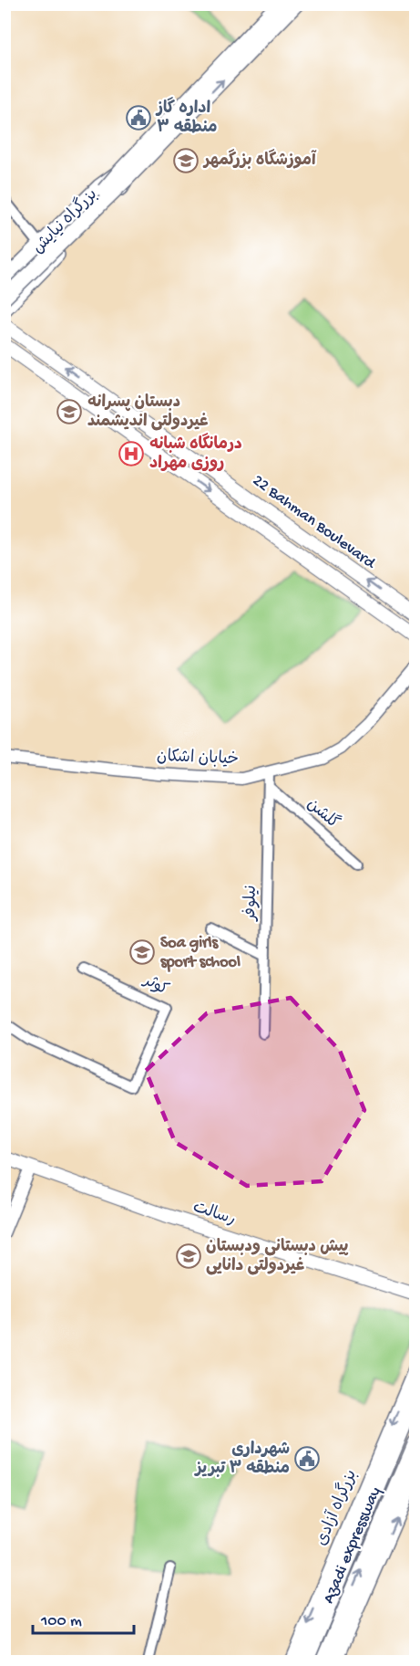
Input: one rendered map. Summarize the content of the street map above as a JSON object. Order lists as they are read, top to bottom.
{
  "streets": {
    "highway": ["بزرگراه نیایش", "بزرگراه آزادی", "Azadi expressway"],
    "main road": ["22 Bahman Boulevard", "خیابان اشکان", "رسالت"],
    "street": ["گلشن", "نیلوفر", "کوثر"]
  },
  "crossings": [
    ["خیابان اشکان", "نیلوفر"],
    ["گلشن", "نیلوفر"]
  ],
  "places": {
    "public building": ["اداره گاز منطقه ۳", "شهرداری منطقه ۳ تبریز"],
    "school or university": [
      "آموزشگاه بزرگمهر",
      "دبستان پسرانه غیردولتی اندیشمند",
      "Soa girls sport school",
      "پیش دبستانی ودبستان غیردولتی دانایی"
    ],
    "hospital": ["درمانگاه شبانه روزی مهراد"]
  },
  "scale_bar": "100 m"
}
